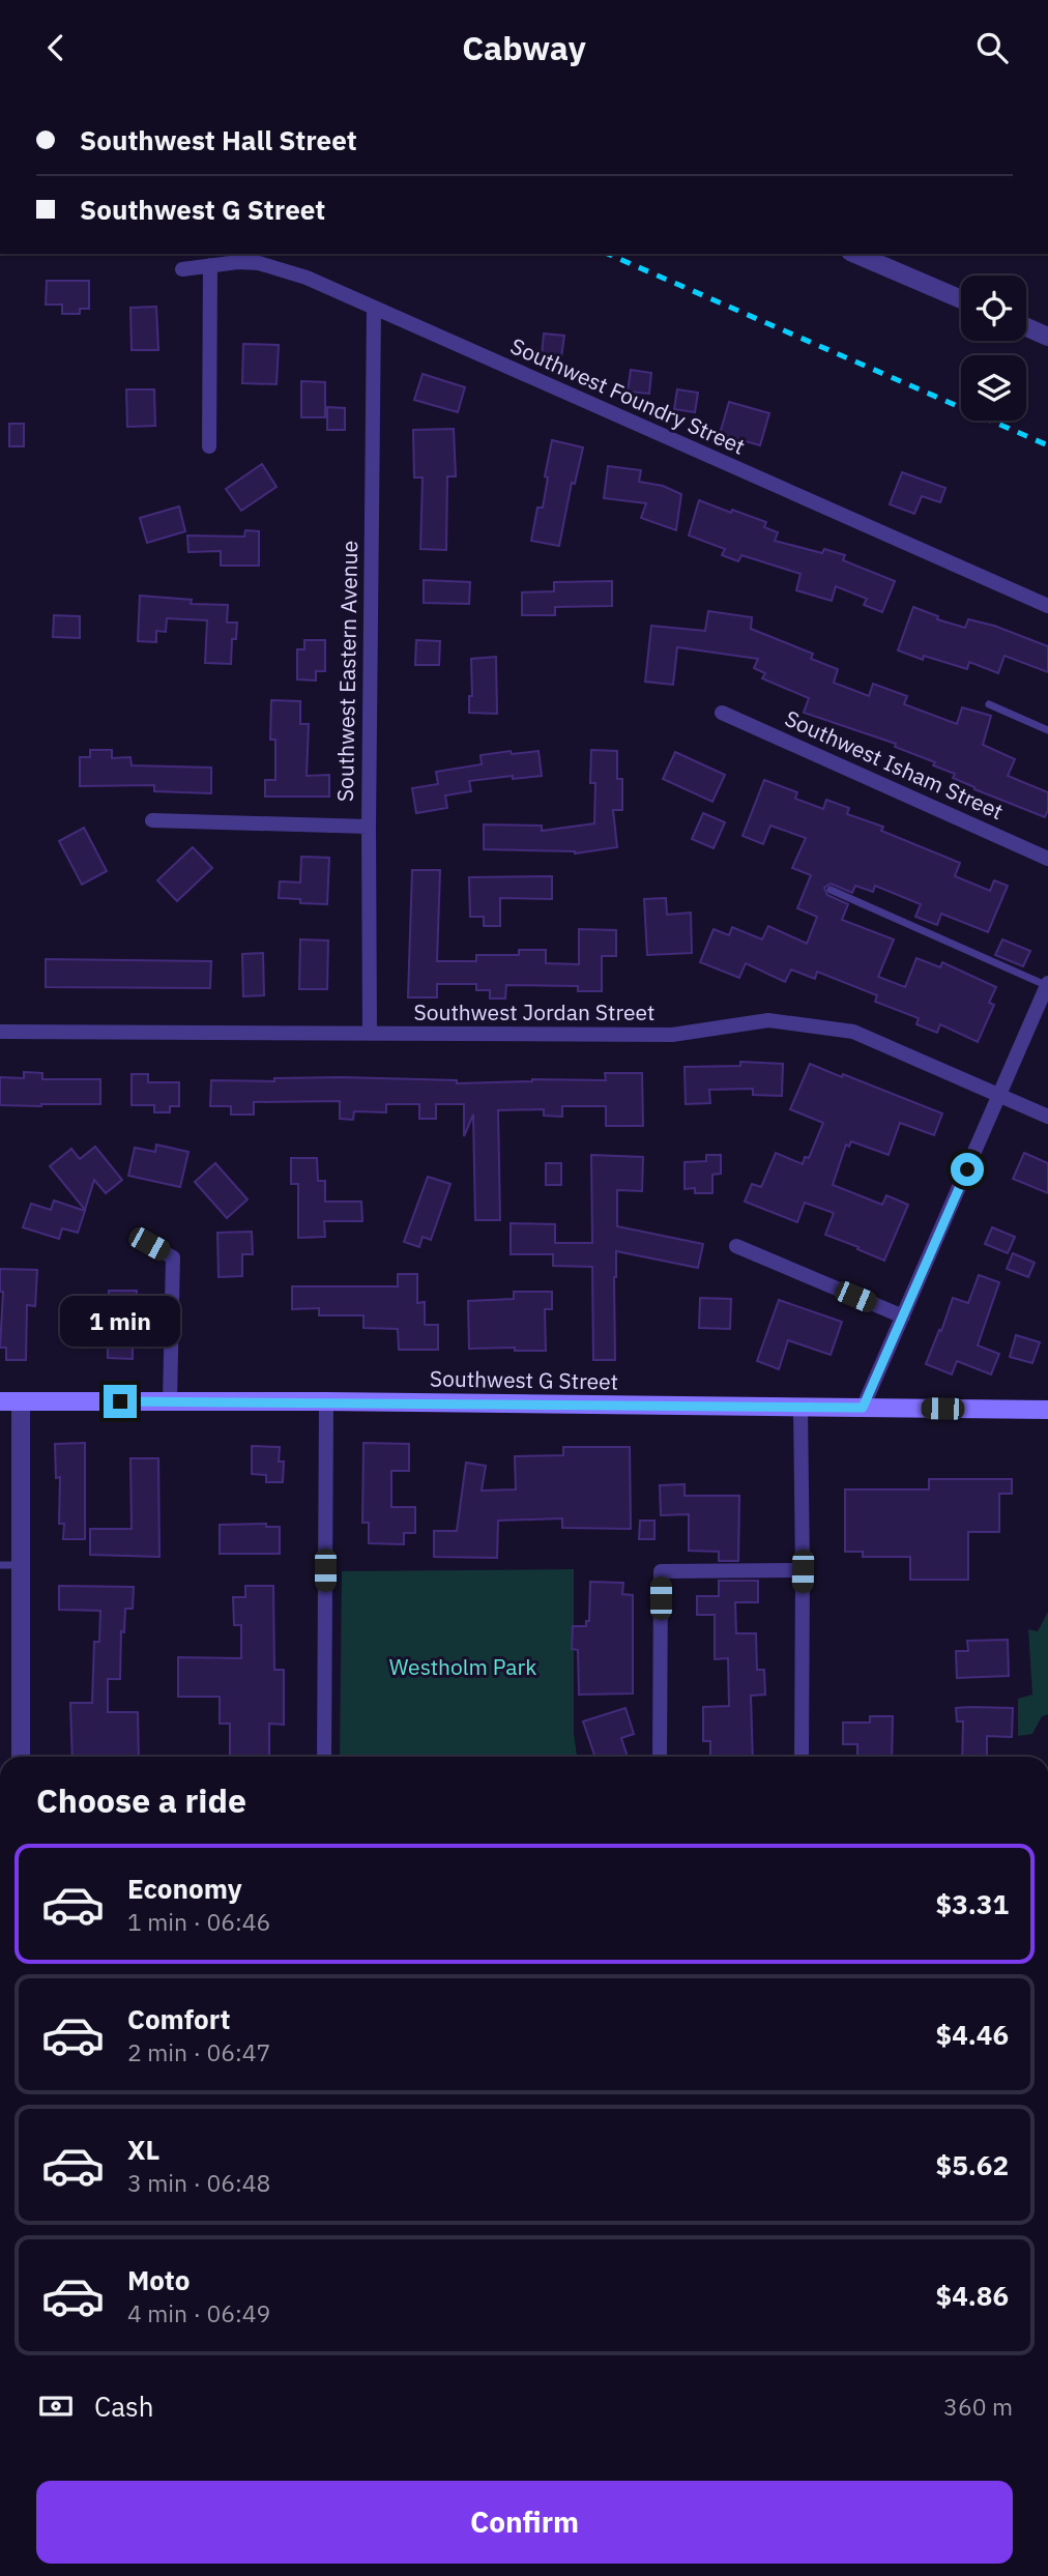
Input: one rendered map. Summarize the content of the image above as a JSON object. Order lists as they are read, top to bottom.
{
  "streets": {
    "main road": ["Southwest G Street"],
    "street": [
      "Southwest Foundry Street",
      "Southwest Eastern Avenue",
      "Southwest Isham Street",
      "Southwest Jordan Street"
    ]
  },
  "crossings": [
    ["Southwest Foundry Street", "Southwest Eastern Avenue"],
    ["Southwest Eastern Avenue", "Southwest Jordan Street"]
  ],
  "parks": ["Westholm Park"],
  "page": {
    "header": "Cabway",
    "banner": ["Southwest Hall Street", "Southwest G Street"],
    "bubble": "1 min",
    "heading": "Choose a ride",
    "list": [
      {
        "name": "Economy",
        "note": "1 min · 06:46",
        "value": "$3.31"
      },
      {
        "name": "Comfort",
        "note": "2 min · 06:47",
        "value": "$4.46"
      },
      {
        "name": "XL",
        "note": "3 min · 06:48",
        "value": "$5.62"
      },
      {
        "name": "Moto",
        "note": "4 min · 06:49",
        "value": "$4.86"
      }
    ],
    "pay": ["Cash", "360 m"],
    "buttons": "Confirm"
  }
}
